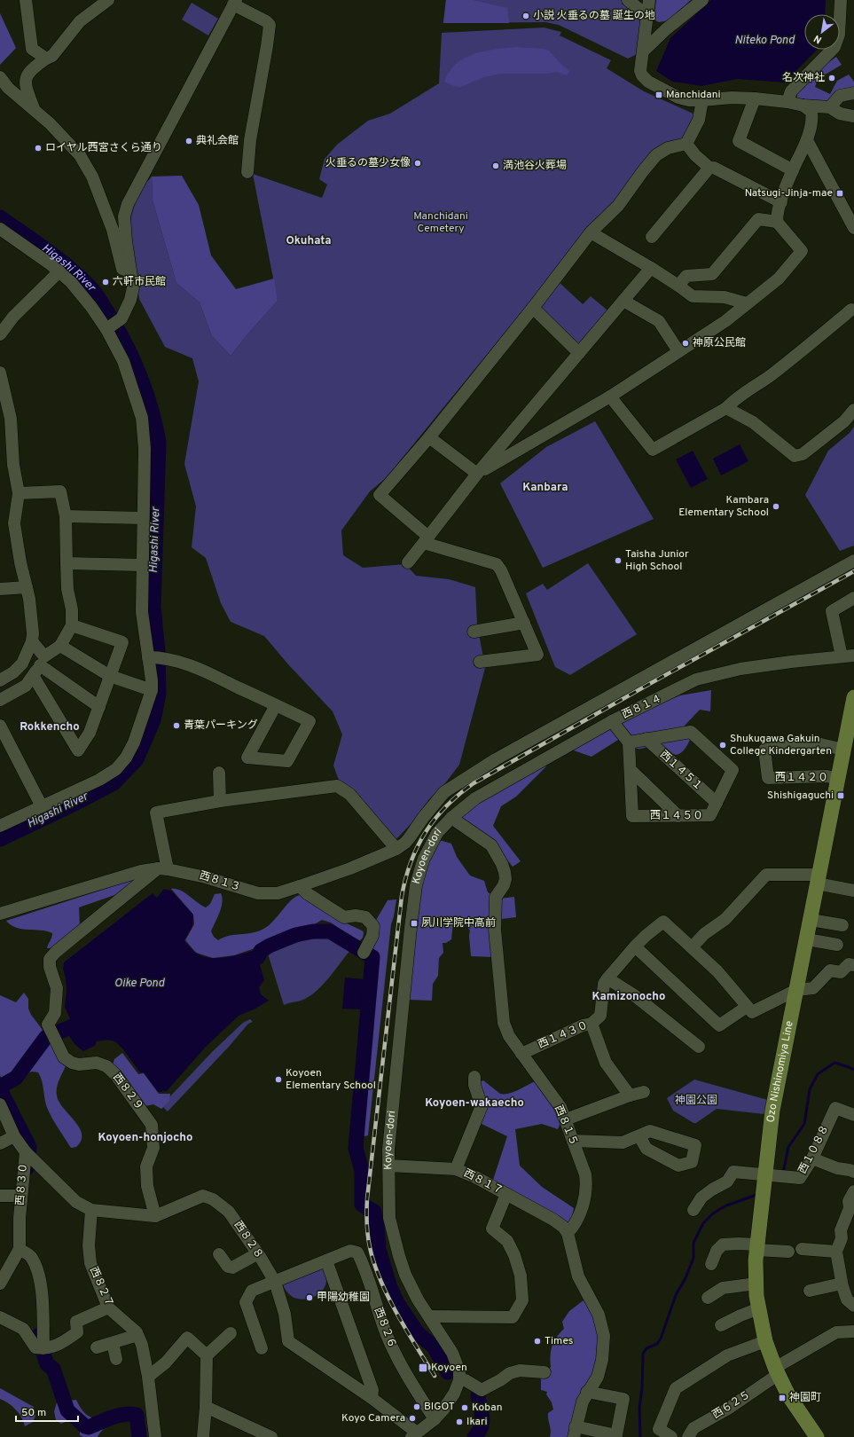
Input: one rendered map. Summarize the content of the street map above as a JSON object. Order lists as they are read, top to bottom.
{
  "streets": {
    "main road": ["Ozo Nishinomiya Line"],
    "street": [
      "西８１４",
      "西１４５１",
      "西１４２０",
      "西１４５０",
      "Koyoen-dori",
      "西８１３",
      "西１４３０",
      "西８２９",
      "西８１５",
      "西１０８８",
      "西８１７",
      "西８３０",
      "西８２８",
      "西８２７",
      "西８２６",
      "西６２５"
    ]
  },
  "crossings": [
    ["西８１４", "Koyoen-dori"],
    ["西８１４", "西８１５"],
    ["西１４５１", "西１４５０"],
    ["西１４２０", "Ozo Nishinomiya Line"],
    ["Koyoen-dori", "西８１５"],
    ["Koyoen-dori", "西８１７"],
    ["西８１３", "西８２９"],
    ["西１４３０", "西８１５"],
    ["Ozo Nishinomiya Line", "西１０８８"],
    ["Ozo Nishinomiya Line", "西６２５"],
    ["西８２９", "西８２８"],
    ["西８１５", "西８１７"],
    ["西８３０", "西８２８"],
    ["西８２８", "西８２７"],
    ["西８２８", "西８２６"]
  ],
  "districts": [
    "Okuhata",
    "Kanbara",
    "Rokkencho",
    "Kamizonocho",
    "Koyoen-wakaecho",
    "Koyoen-honjocho"
  ],
  "water": ["Niteko Pond", "Higashi River", "Oike Pond"],
  "parks": ["Manchidani Cemetery", "神園公園"],
  "places": {
    "other": [
      "小説 火垂るの墓 誕生の地",
      "名次神社",
      "典礼会館",
      "ロイヤル西宮さくら通り",
      "火垂るの墓少女像",
      "満池谷火葬場",
      "六軒市民館",
      "神原公民館",
      "Kambara Elementary School",
      "Taisha Junior High School",
      "青葉パーキング",
      "Shukugawa Gakuin College Kindergarten",
      "Koyoen Elementary School",
      "甲陽幼稚園",
      "Times",
      "BIGOT",
      "Koban",
      "Koyo Camera",
      "Ikari"
    ],
    "transit": [
      "Manchidani",
      "Natsugi-Jinja-mae",
      "Shishigaguchi",
      "夙川学院中高前",
      "Koyoen",
      "神園町"
    ]
  },
  "scale_bar": "50 m",
  "north": "bottom left"
}
